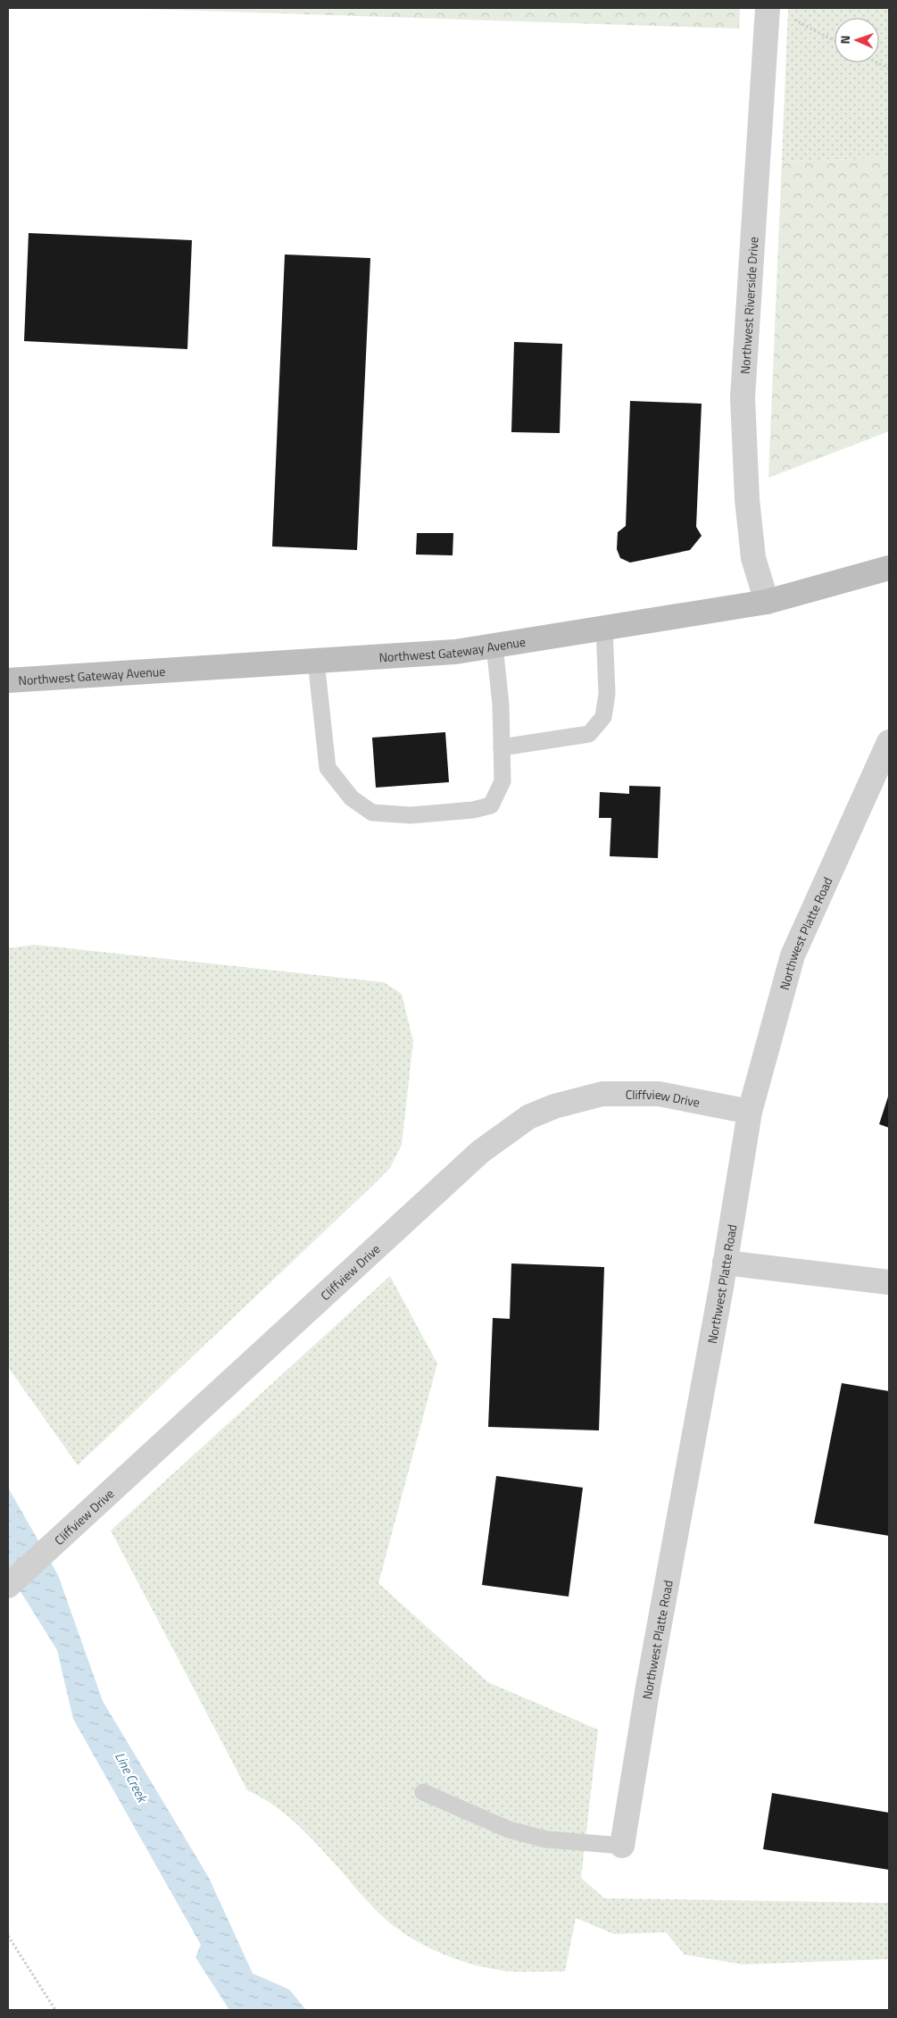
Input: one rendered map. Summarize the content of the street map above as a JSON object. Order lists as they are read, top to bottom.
{
  "streets": {
    "main road": ["Northwest Gateway Avenue"],
    "street": ["Northwest Riverside Drive", "Northwest Platte Road", "Cliffview Drive"]
  },
  "crossings": [
    ["Northwest Riverside Drive", "Northwest Gateway Avenue"],
    ["Northwest Platte Road", "Cliffview Drive"]
  ],
  "water": ["Line Creek"],
  "north": "left"
}
